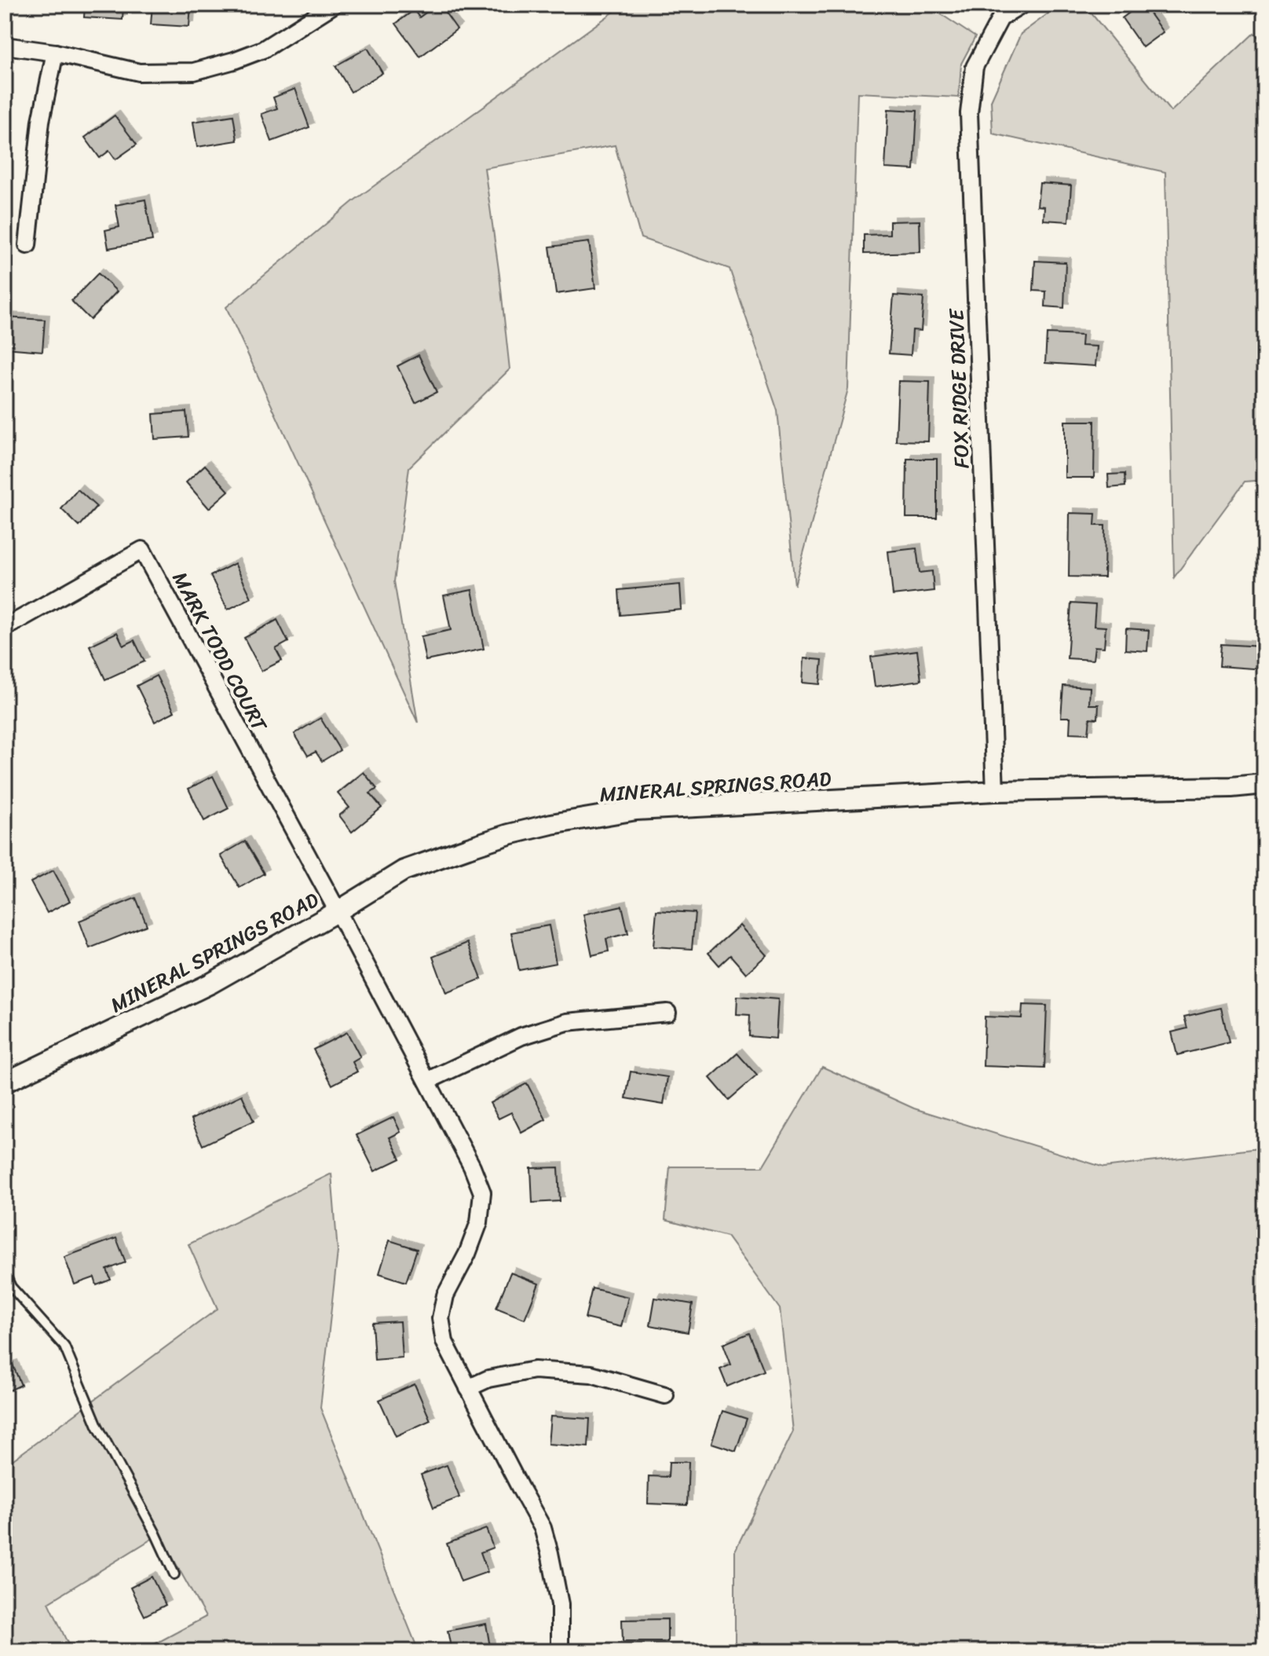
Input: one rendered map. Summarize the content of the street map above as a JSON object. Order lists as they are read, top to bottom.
{
  "streets": {
    "street": ["FOX RIDGE DRIVE", "MARK TODD COURT", "MINERAL SPRINGS ROAD"]
  },
  "crossings": [
    ["FOX RIDGE DRIVE", "MINERAL SPRINGS ROAD"],
    ["MARK TODD COURT", "MINERAL SPRINGS ROAD"]
  ]
}
